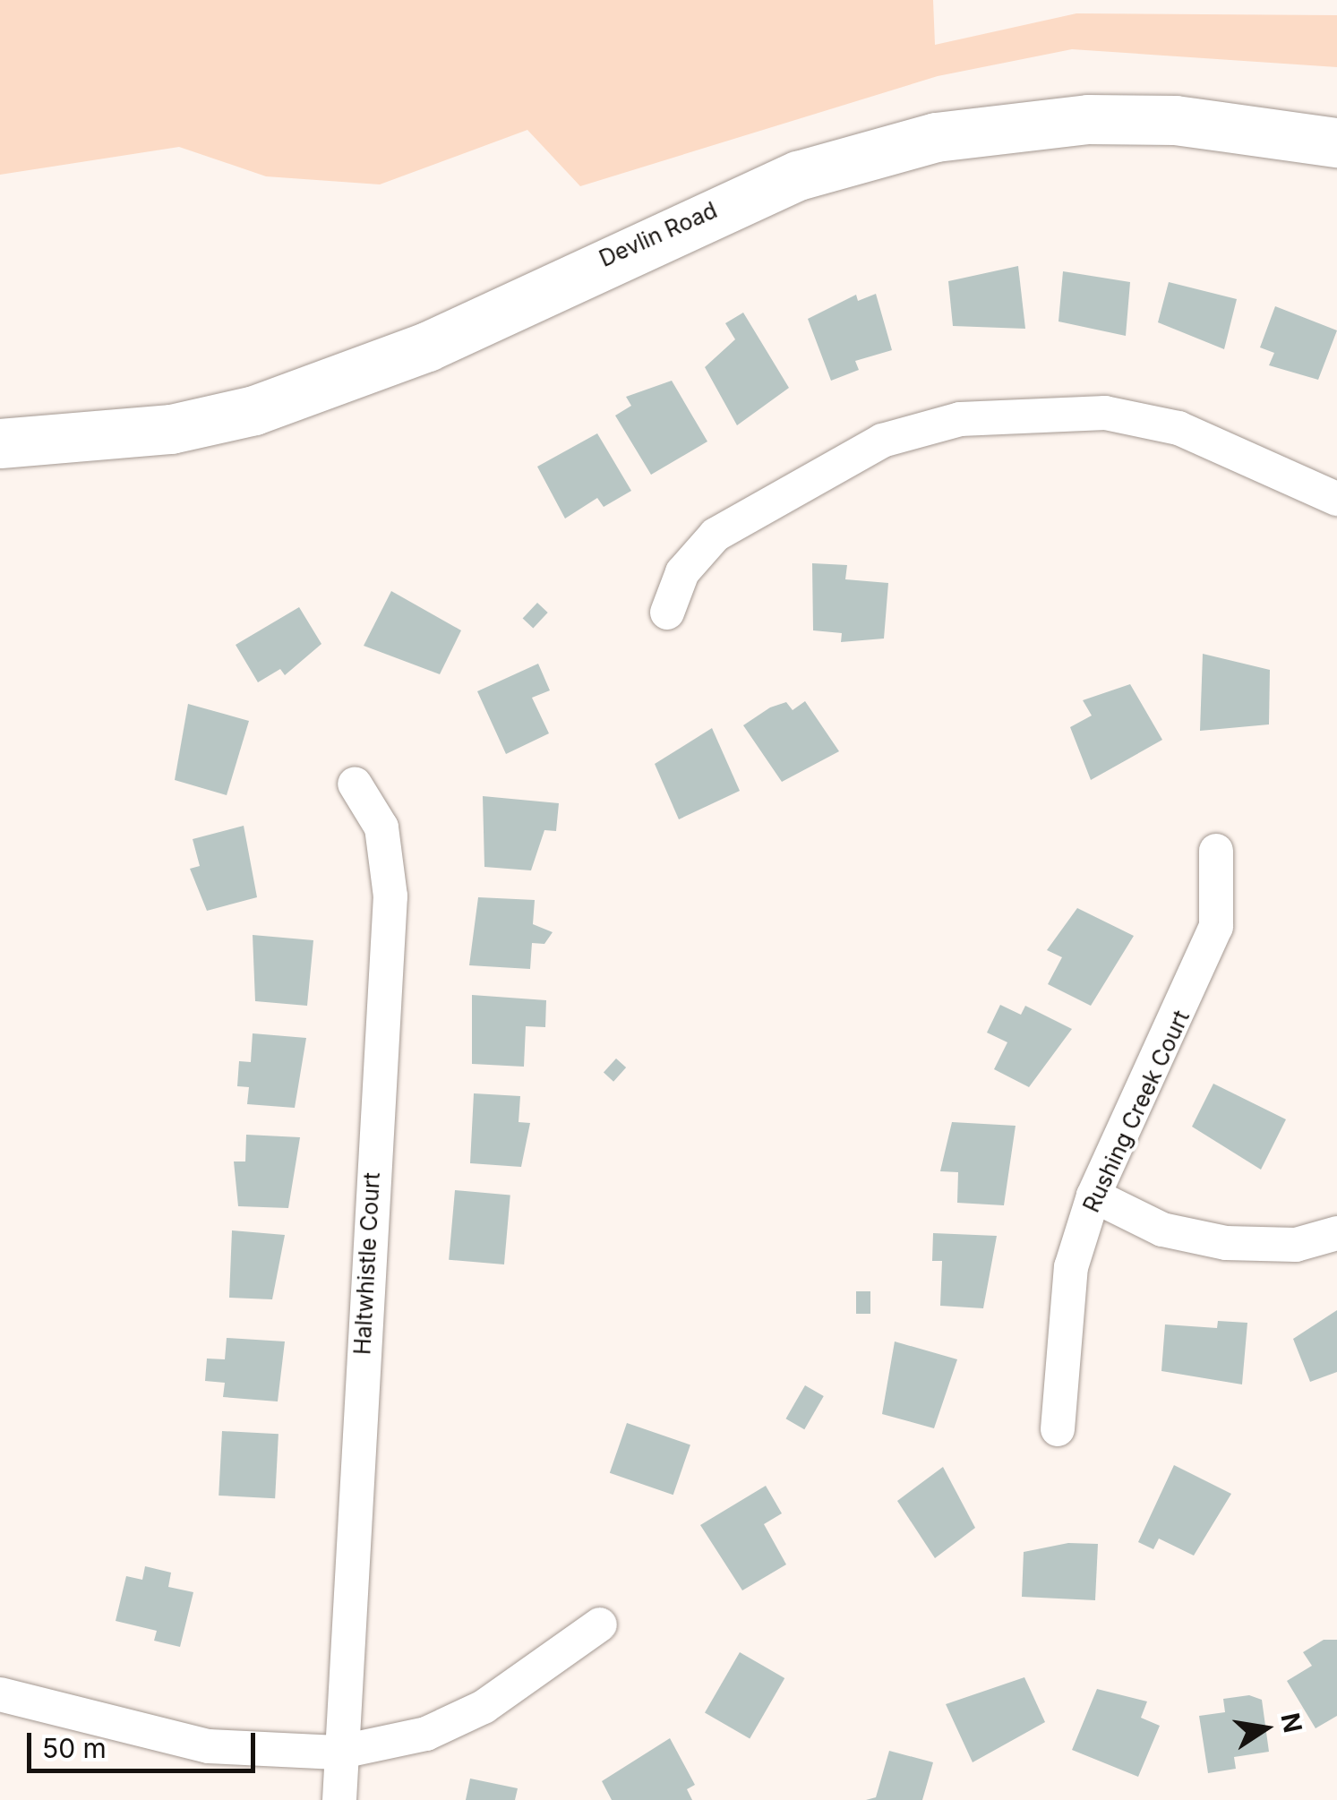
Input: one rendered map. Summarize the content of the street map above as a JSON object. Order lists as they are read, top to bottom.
{
  "streets": {
    "main road": ["Devlin Road"],
    "street": ["Rushing Creek Court", "Haltwhistle Court"]
  },
  "scale_bar": "50 m",
  "north": "right"
}
